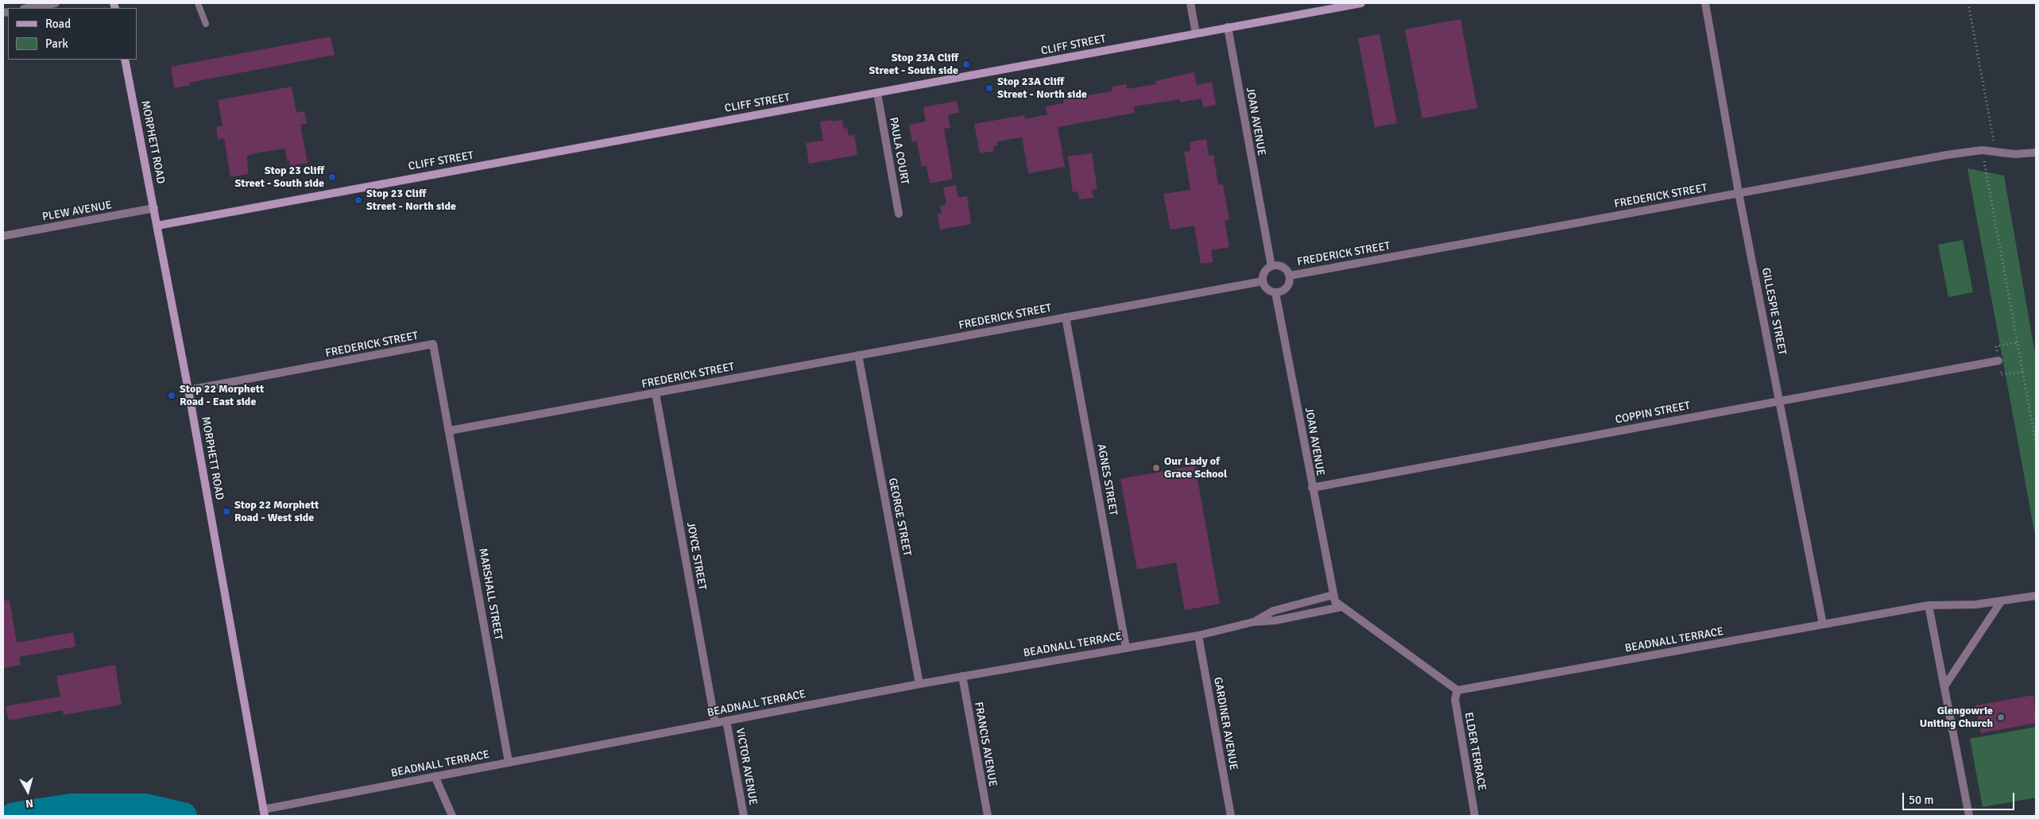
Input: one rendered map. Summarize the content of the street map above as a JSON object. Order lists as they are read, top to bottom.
{
  "streets": {
    "street": [
      "CLIFF STREET",
      "JOAN AVENUE",
      "MORPHETT ROAD",
      "PAULA COURT",
      "FREDERICK STREET",
      "PLEW AVENUE",
      "GILLESPIE STREET",
      "COPPIN STREET",
      "AGNES STREET",
      "GEORGE STREET",
      "JOYCE STREET",
      "MARSHALL STREET",
      "BEADNALL TERRACE",
      "GARDINER AVENUE",
      "FRANCIS AVENUE",
      "ELDER TERRACE",
      "VICTOR AVENUE"
    ]
  },
  "crossings": [
    ["CLIFF STREET", "JOAN AVENUE"],
    ["CLIFF STREET", "MORPHETT ROAD"],
    ["CLIFF STREET", "PAULA COURT"],
    ["JOAN AVENUE", "FREDERICK STREET"],
    ["JOAN AVENUE", "COPPIN STREET"],
    ["JOAN AVENUE", "BEADNALL TERRACE"],
    ["MORPHETT ROAD", "FREDERICK STREET"],
    ["MORPHETT ROAD", "PLEW AVENUE"],
    ["MORPHETT ROAD", "BEADNALL TERRACE"],
    ["FREDERICK STREET", "GILLESPIE STREET"],
    ["FREDERICK STREET", "AGNES STREET"],
    ["FREDERICK STREET", "GEORGE STREET"],
    ["FREDERICK STREET", "JOYCE STREET"],
    ["FREDERICK STREET", "MARSHALL STREET"],
    ["GILLESPIE STREET", "COPPIN STREET"],
    ["GILLESPIE STREET", "BEADNALL TERRACE"],
    ["AGNES STREET", "BEADNALL TERRACE"],
    ["GEORGE STREET", "BEADNALL TERRACE"],
    ["JOYCE STREET", "BEADNALL TERRACE"],
    ["MARSHALL STREET", "BEADNALL TERRACE"],
    ["BEADNALL TERRACE", "GARDINER AVENUE"],
    ["BEADNALL TERRACE", "FRANCIS AVENUE"],
    ["BEADNALL TERRACE", "ELDER TERRACE"],
    ["BEADNALL TERRACE", "VICTOR AVENUE"]
  ],
  "places": [
    "Stop 23A Cliff Street - South side",
    "Stop 23A Cliff Street - North side",
    "Stop 23 Cliff Street - South side",
    "Stop 23 Cliff Street - North side",
    "Stop 22 Morphett Road - East side",
    "Our Lady of Grace School",
    "Stop 22 Morphett Road - West side",
    "Glengowrie Uniting Church"
  ],
  "legend": ["Road", "Park"],
  "scale_bar": "50 m",
  "north": "bottom"
}
